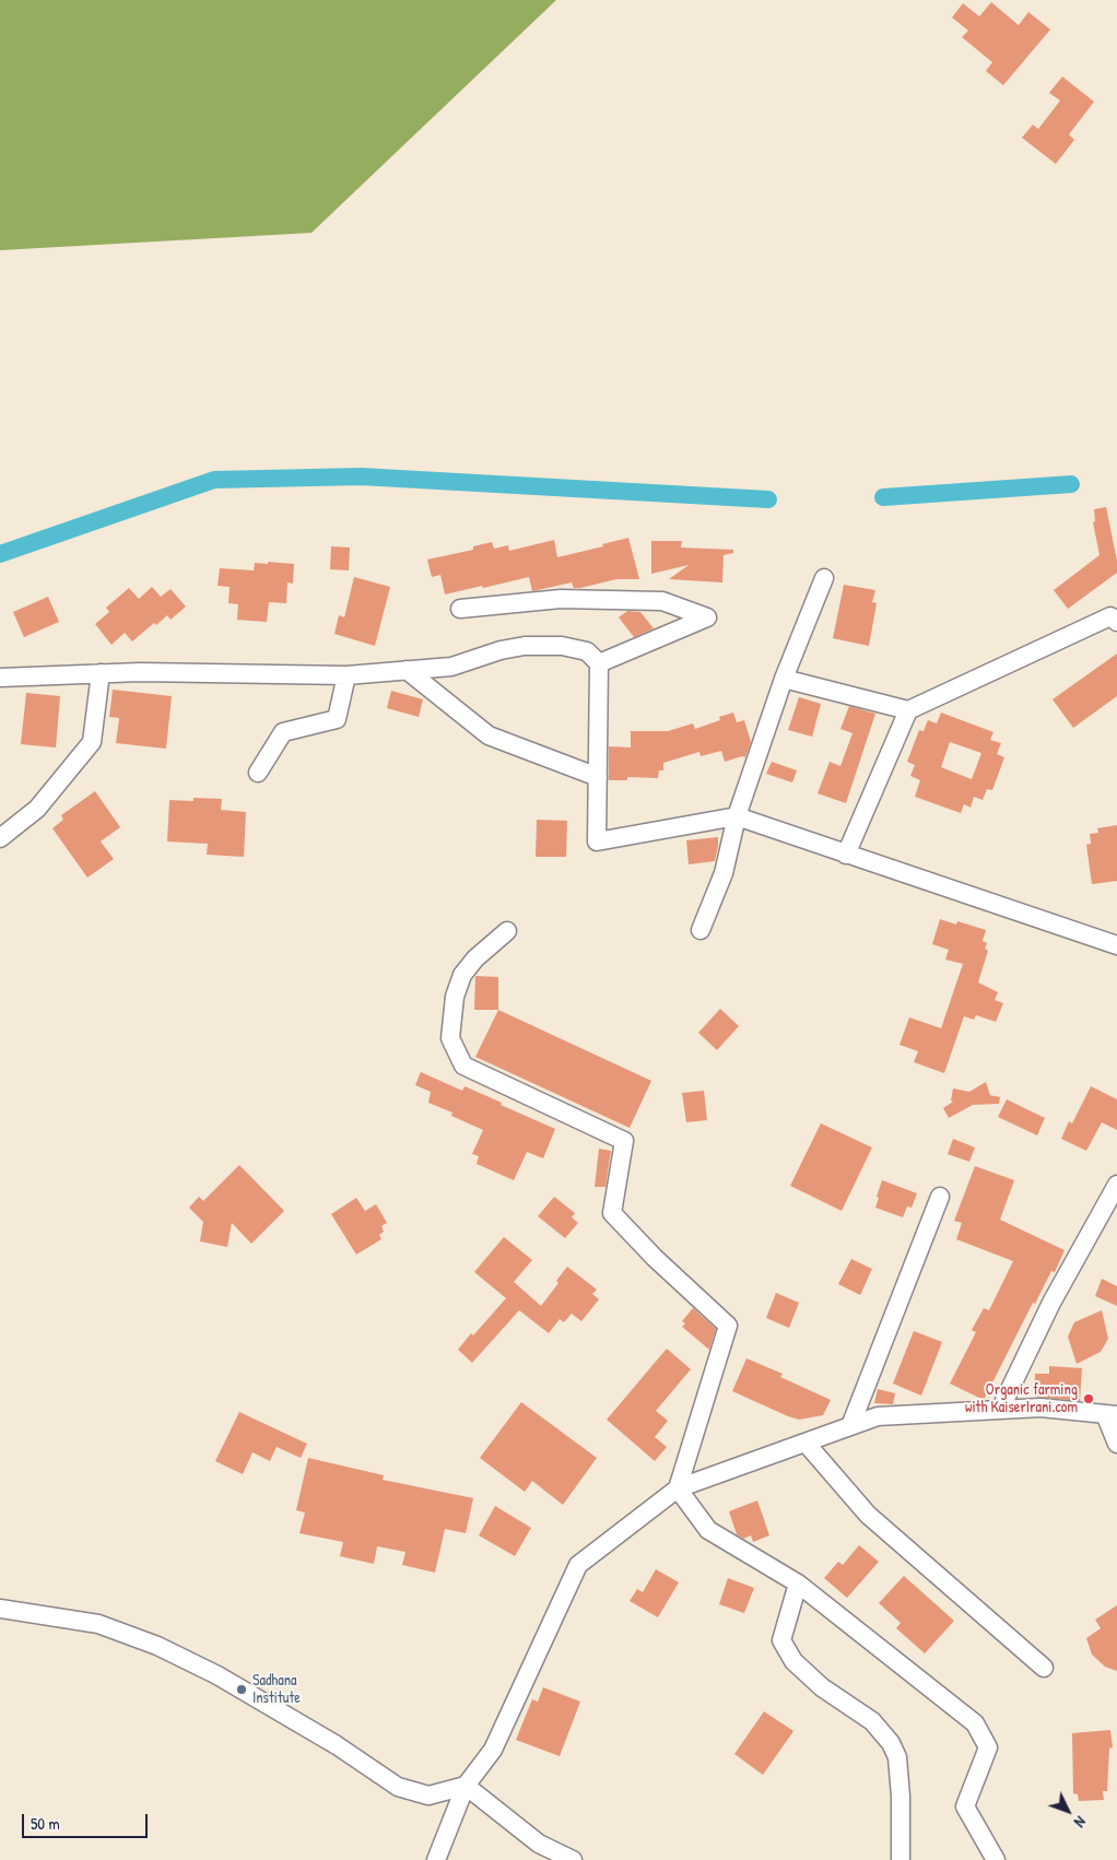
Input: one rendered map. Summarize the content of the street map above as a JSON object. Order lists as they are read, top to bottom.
{
  "places": ["Organic farming with KaiserIrani.com", "Sadhana Institute"],
  "scale_bar": "50 m",
  "north": "bottom right"
}
